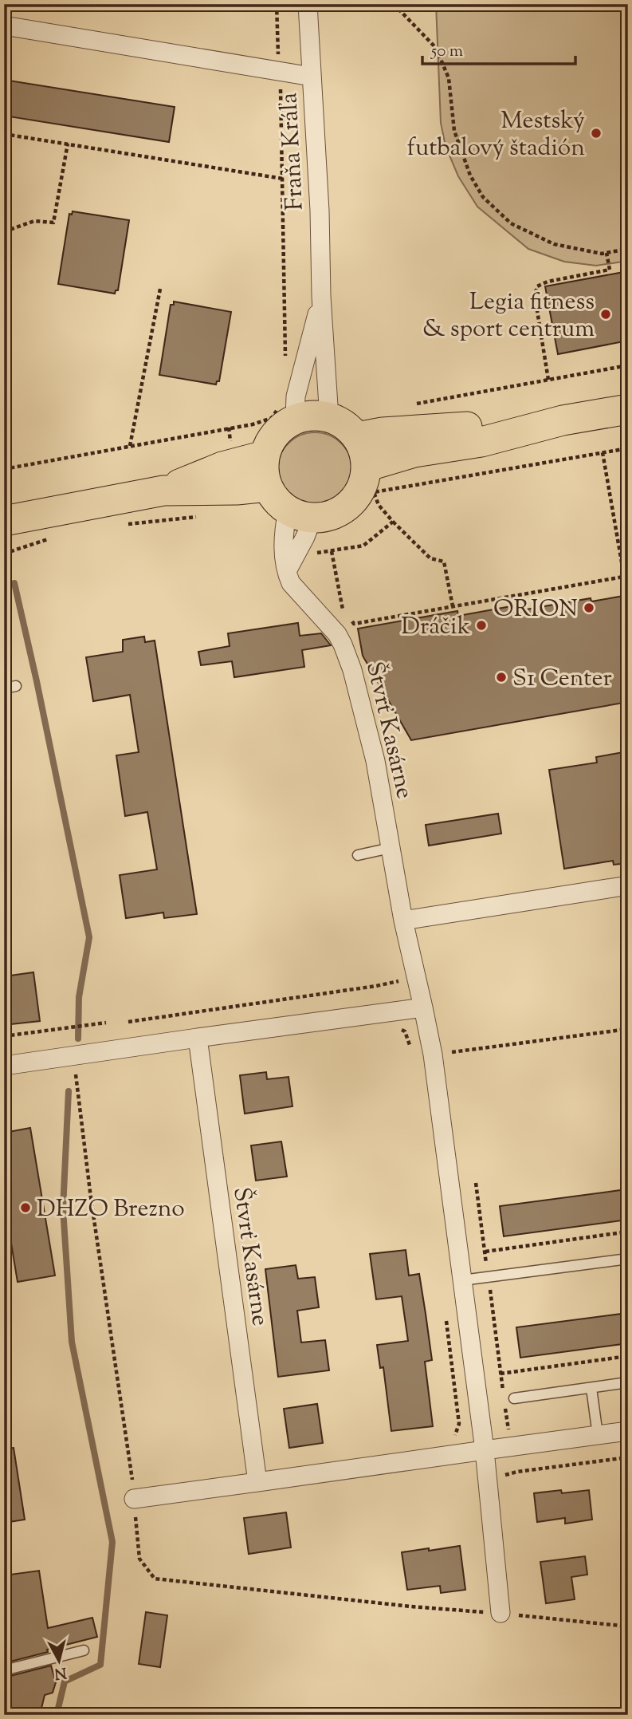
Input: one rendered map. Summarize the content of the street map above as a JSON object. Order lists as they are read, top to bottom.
{
  "streets": {
    "street": ["Fraňa Kráľa", "Štvrť Kasárne"]
  },
  "crossings": [
    ["Fraňa Kráľa", "Štvrť Kasárne"]
  ],
  "places": [
    "Mestský futbalový štadión",
    "Legia fitness & sport centrum",
    "ORION",
    "Dráčik",
    "S1 Center",
    "DHZO Brezno"
  ],
  "scale_bar": "50 m",
  "north": "bottom"
}
